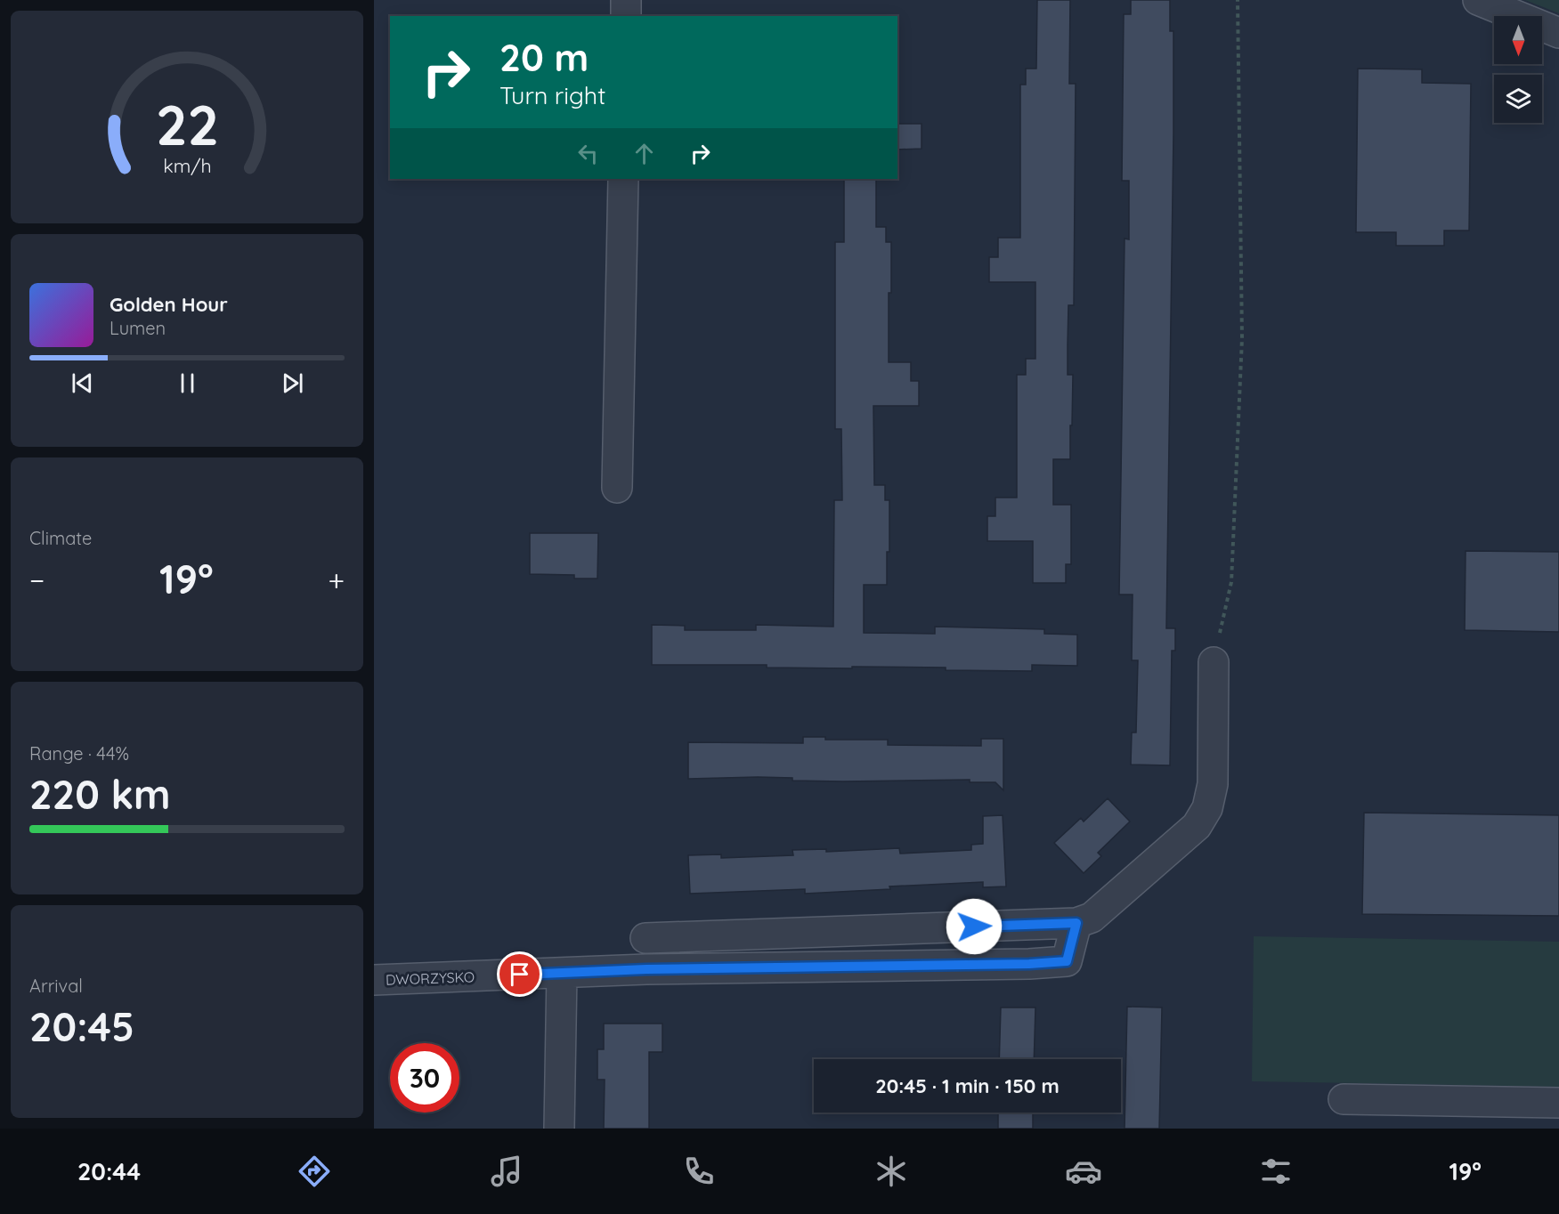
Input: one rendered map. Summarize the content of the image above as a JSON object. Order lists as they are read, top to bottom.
{
  "streets": {
    "street": ["DWORZYSKO"]
  },
  "north": "bottom",
  "page": {
    "turn": ["20 m", "Turn right"],
    "song": ["Golden Hour", "Lumen"],
    "tile": [
      "Climate",
      ["Range · 44%", "220 km"],
      ["Arrival", "20:45"]
    ],
    "heat": ["−", "19°", "+"],
    "limit": "30",
    "trip": "20:45 · 1 min · 150 m",
    "tabs": ["20:44", "19°"],
    "gauge": ["22", "km/h"]
  }
}
